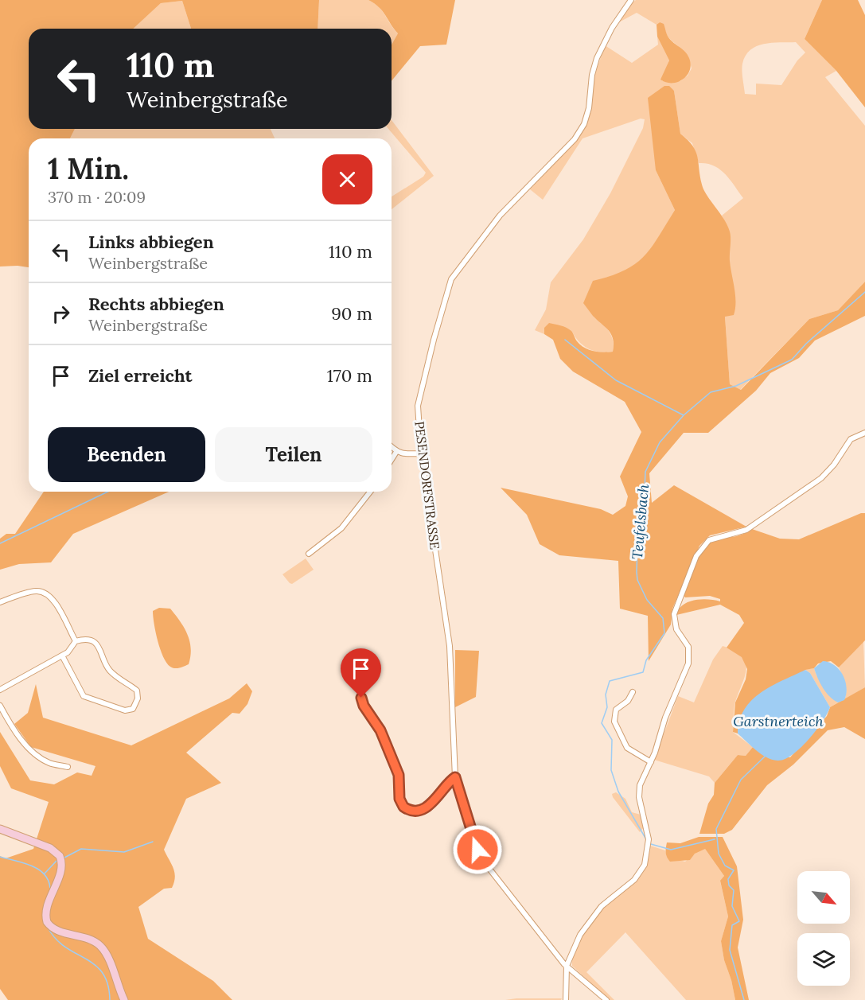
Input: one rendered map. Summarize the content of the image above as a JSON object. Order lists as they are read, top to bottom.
{
  "streets": {
    "street": ["PESENDORFSTRASSE"]
  },
  "water": ["Teufelsbach", "Garstnerteich"],
  "north": "bottom right",
  "page": {
    "turn": ["110 m", "Weinbergstraße"],
    "heading": ["1 Min.", "370 m · 20:09"],
    "list": [
      {
        "name": "Links abbiegen",
        "note": "Weinbergstraße",
        "value": "110 m"
      },
      {
        "name": "Rechts abbiegen",
        "note": "Weinbergstraße",
        "value": "90 m"
      },
      {
        "name": "Ziel erreicht",
        "value": "170 m"
      }
    ],
    "buttons": ["Beenden", "Teilen"]
  }
}
